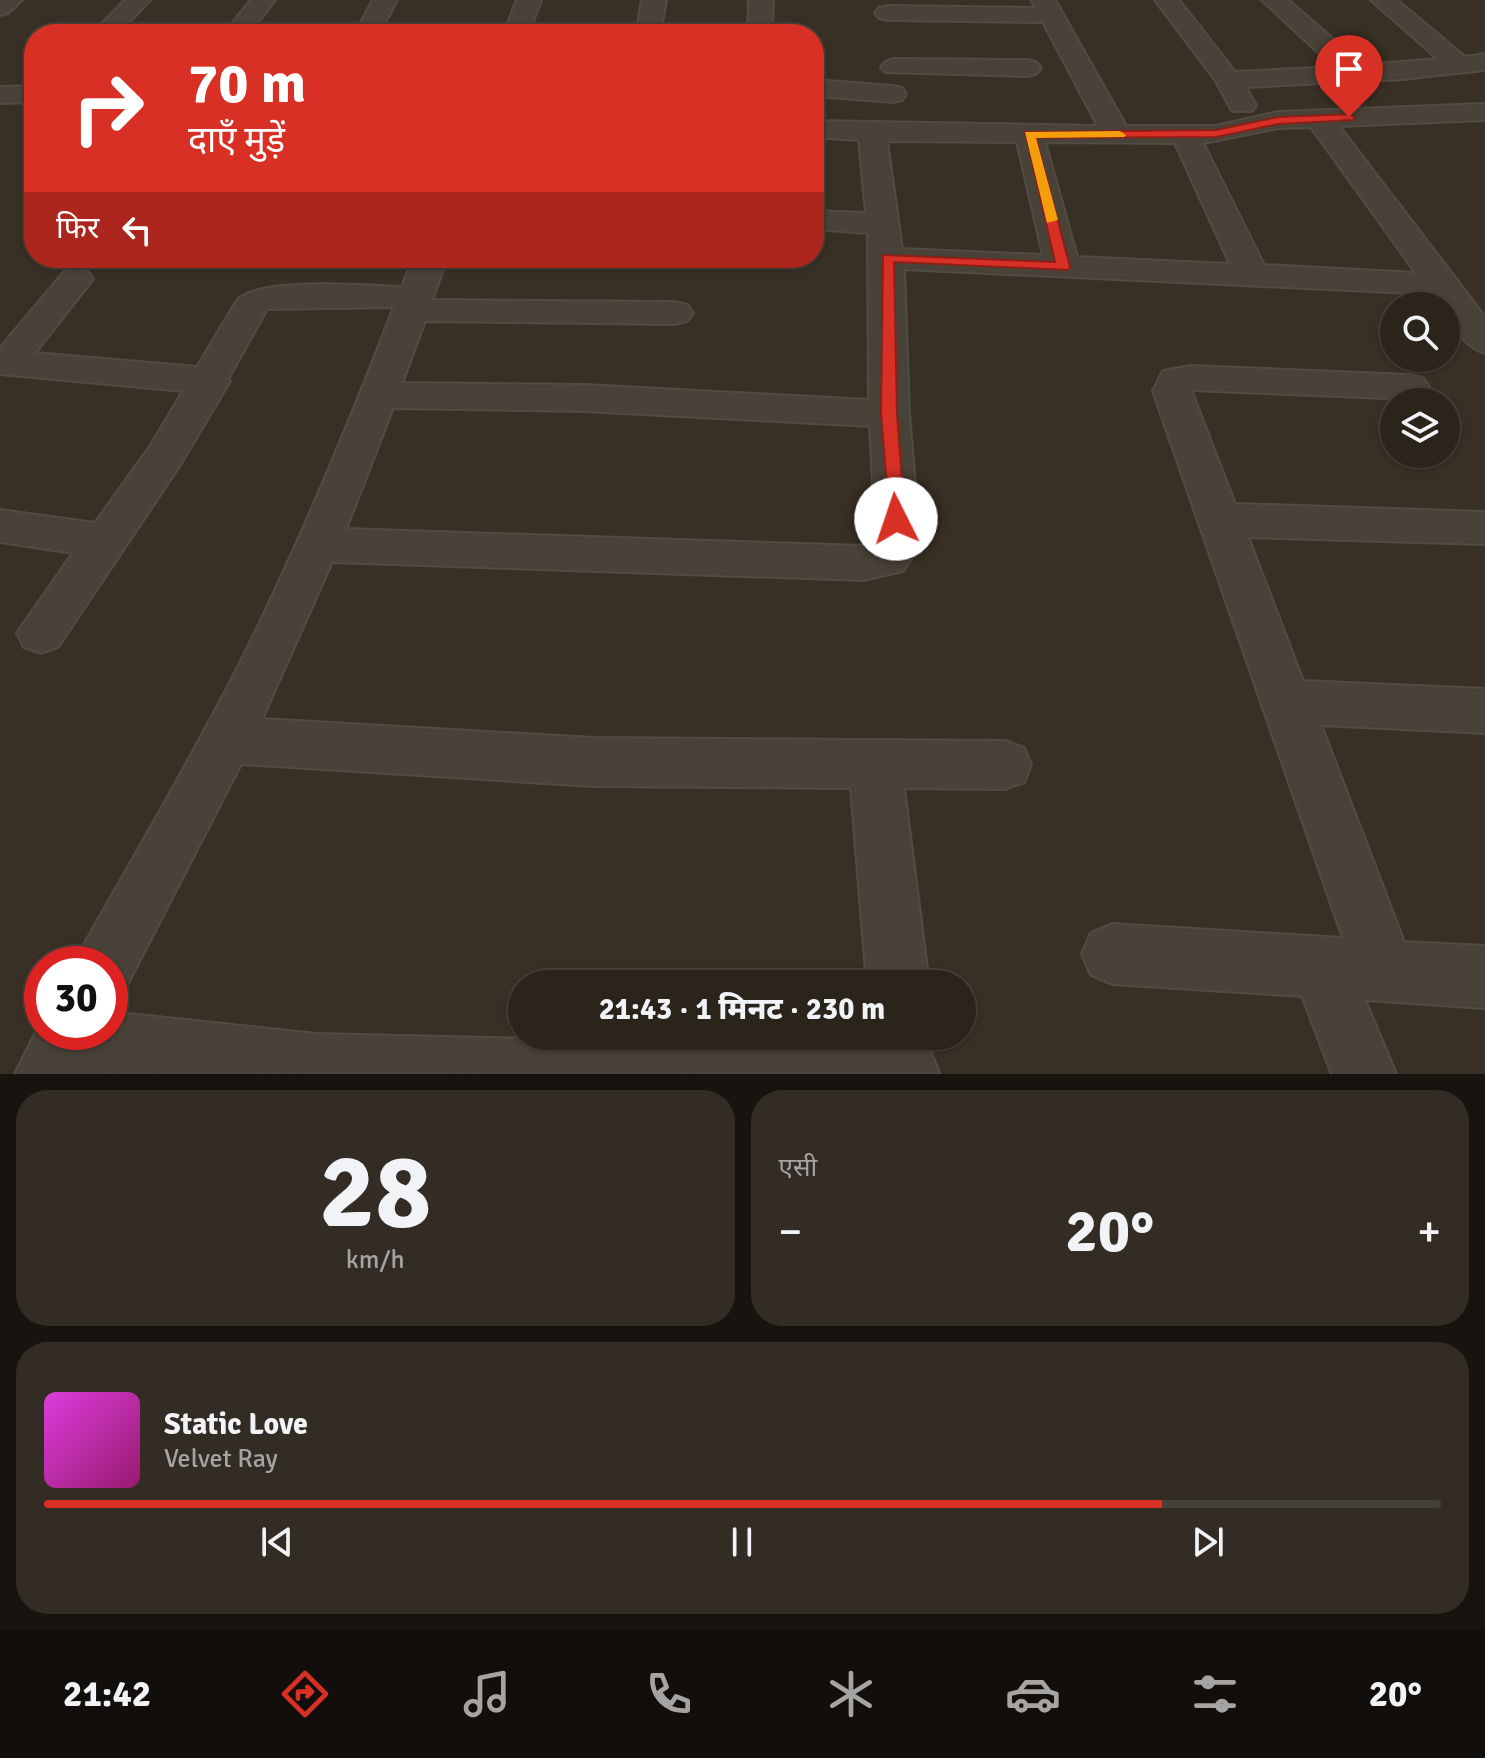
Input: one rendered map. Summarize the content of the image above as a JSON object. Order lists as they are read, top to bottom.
{
  "page": {
    "turn": ["70 m", "दाएँ मुड़ें"],
    "then": "फिर",
    "limit": "30",
    "trip": "21:43 · 1 मिनट · 230 m",
    "tile": [
      ["28", "km/h"],
      "एसी"
    ],
    "heat": ["−", "20°", "+"],
    "song": ["Static Love", "Velvet Ray"],
    "tabs": ["21:42", "20°"]
  }
}
